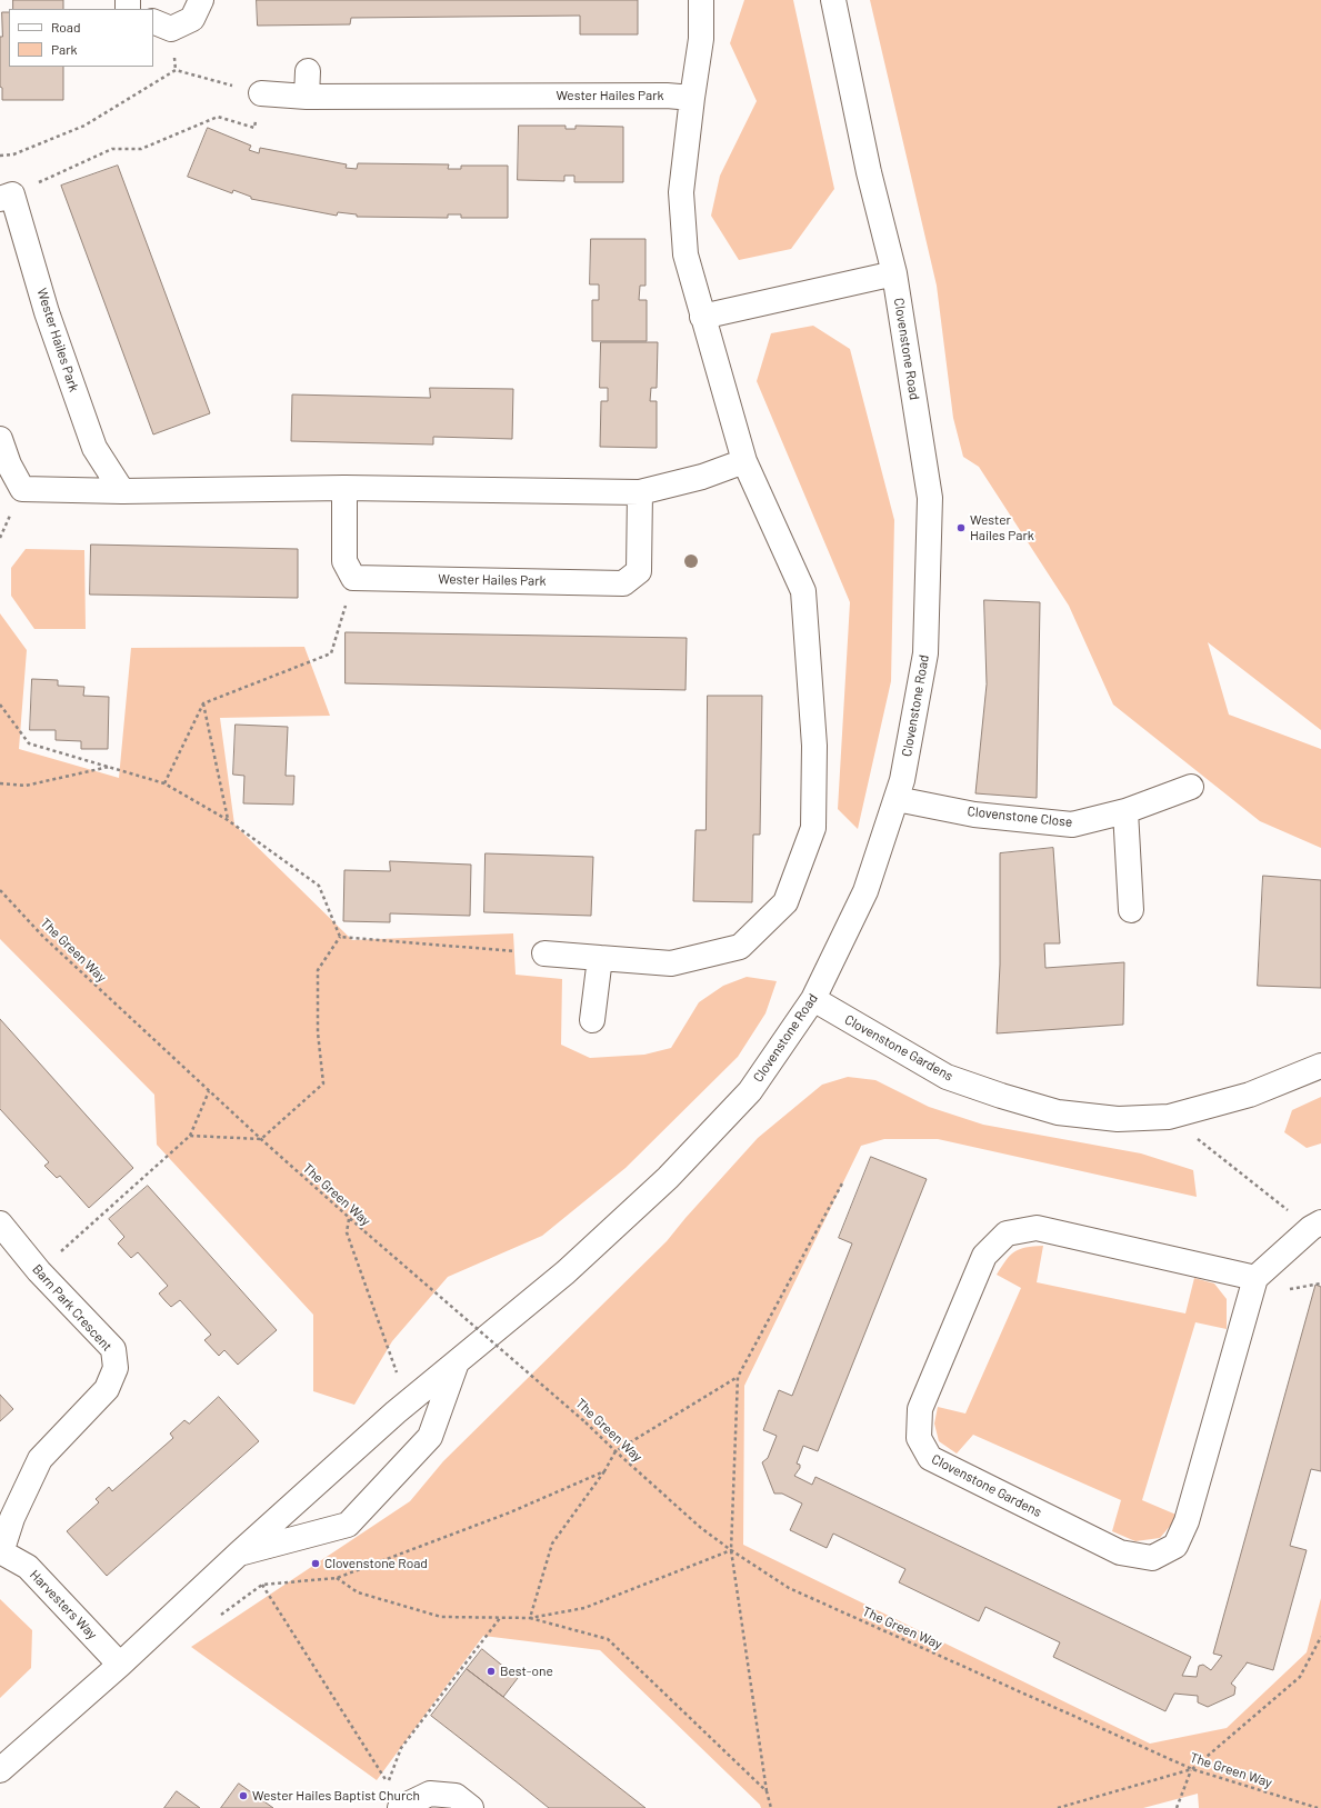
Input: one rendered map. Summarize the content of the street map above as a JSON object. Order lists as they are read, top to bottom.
{
  "streets": {
    "street": [
      "Wester Hailes Park",
      "Clovenstone Road",
      "Clovenstone Close",
      "Clovenstone Gardens",
      "Barn Park Crescent",
      "Harvesters Way"
    ],
    "path": ["The Green Way"]
  },
  "crossings": [
    ["Clovenstone Road", "Clovenstone Close"],
    ["Clovenstone Road", "Clovenstone Gardens"],
    ["Clovenstone Road", "Harvesters Way"],
    ["Barn Park Crescent", "Harvesters Way"]
  ],
  "places": [
    "Wester Hailes Park",
    "Clovenstone Road",
    "Best-one",
    "Wester Hailes Baptist Church"
  ],
  "legend": ["Road", "Park"]
}
